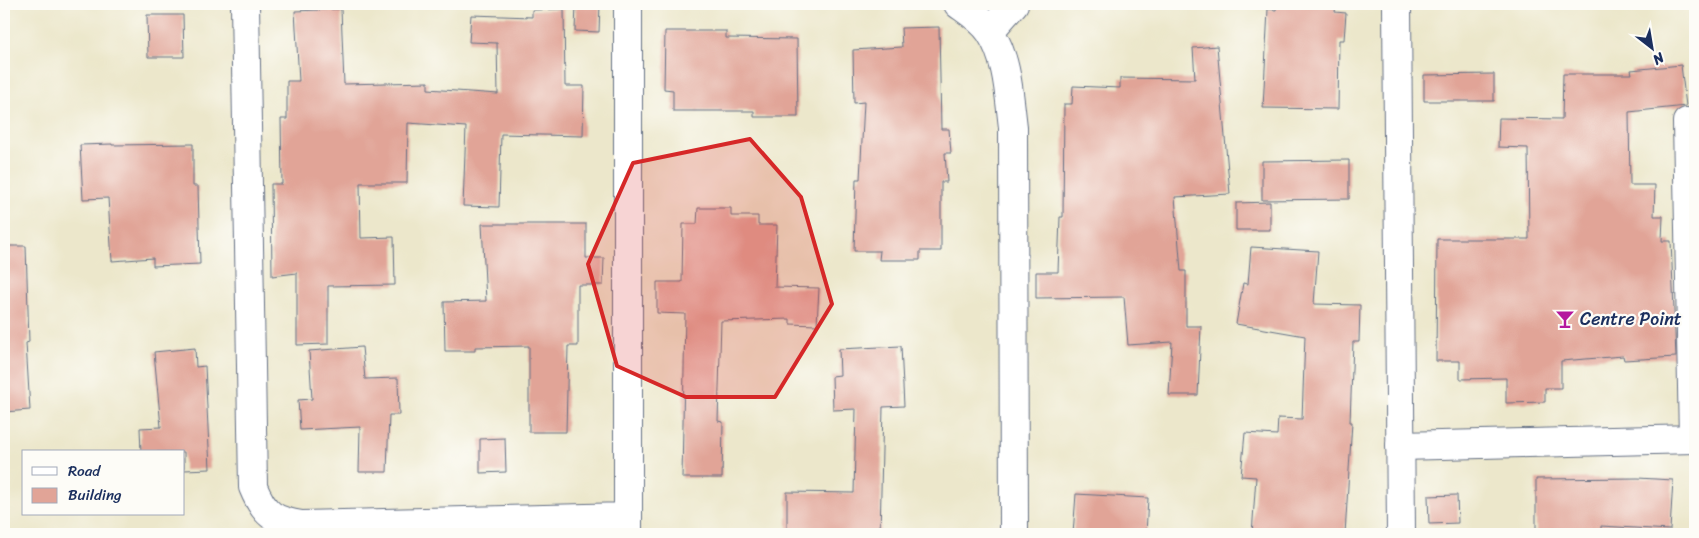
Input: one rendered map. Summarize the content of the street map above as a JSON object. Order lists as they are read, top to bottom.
{
  "places": {
    "bar": ["Centre Point"]
  },
  "legend": ["Road", "Building"],
  "north": "bottom right"
}
